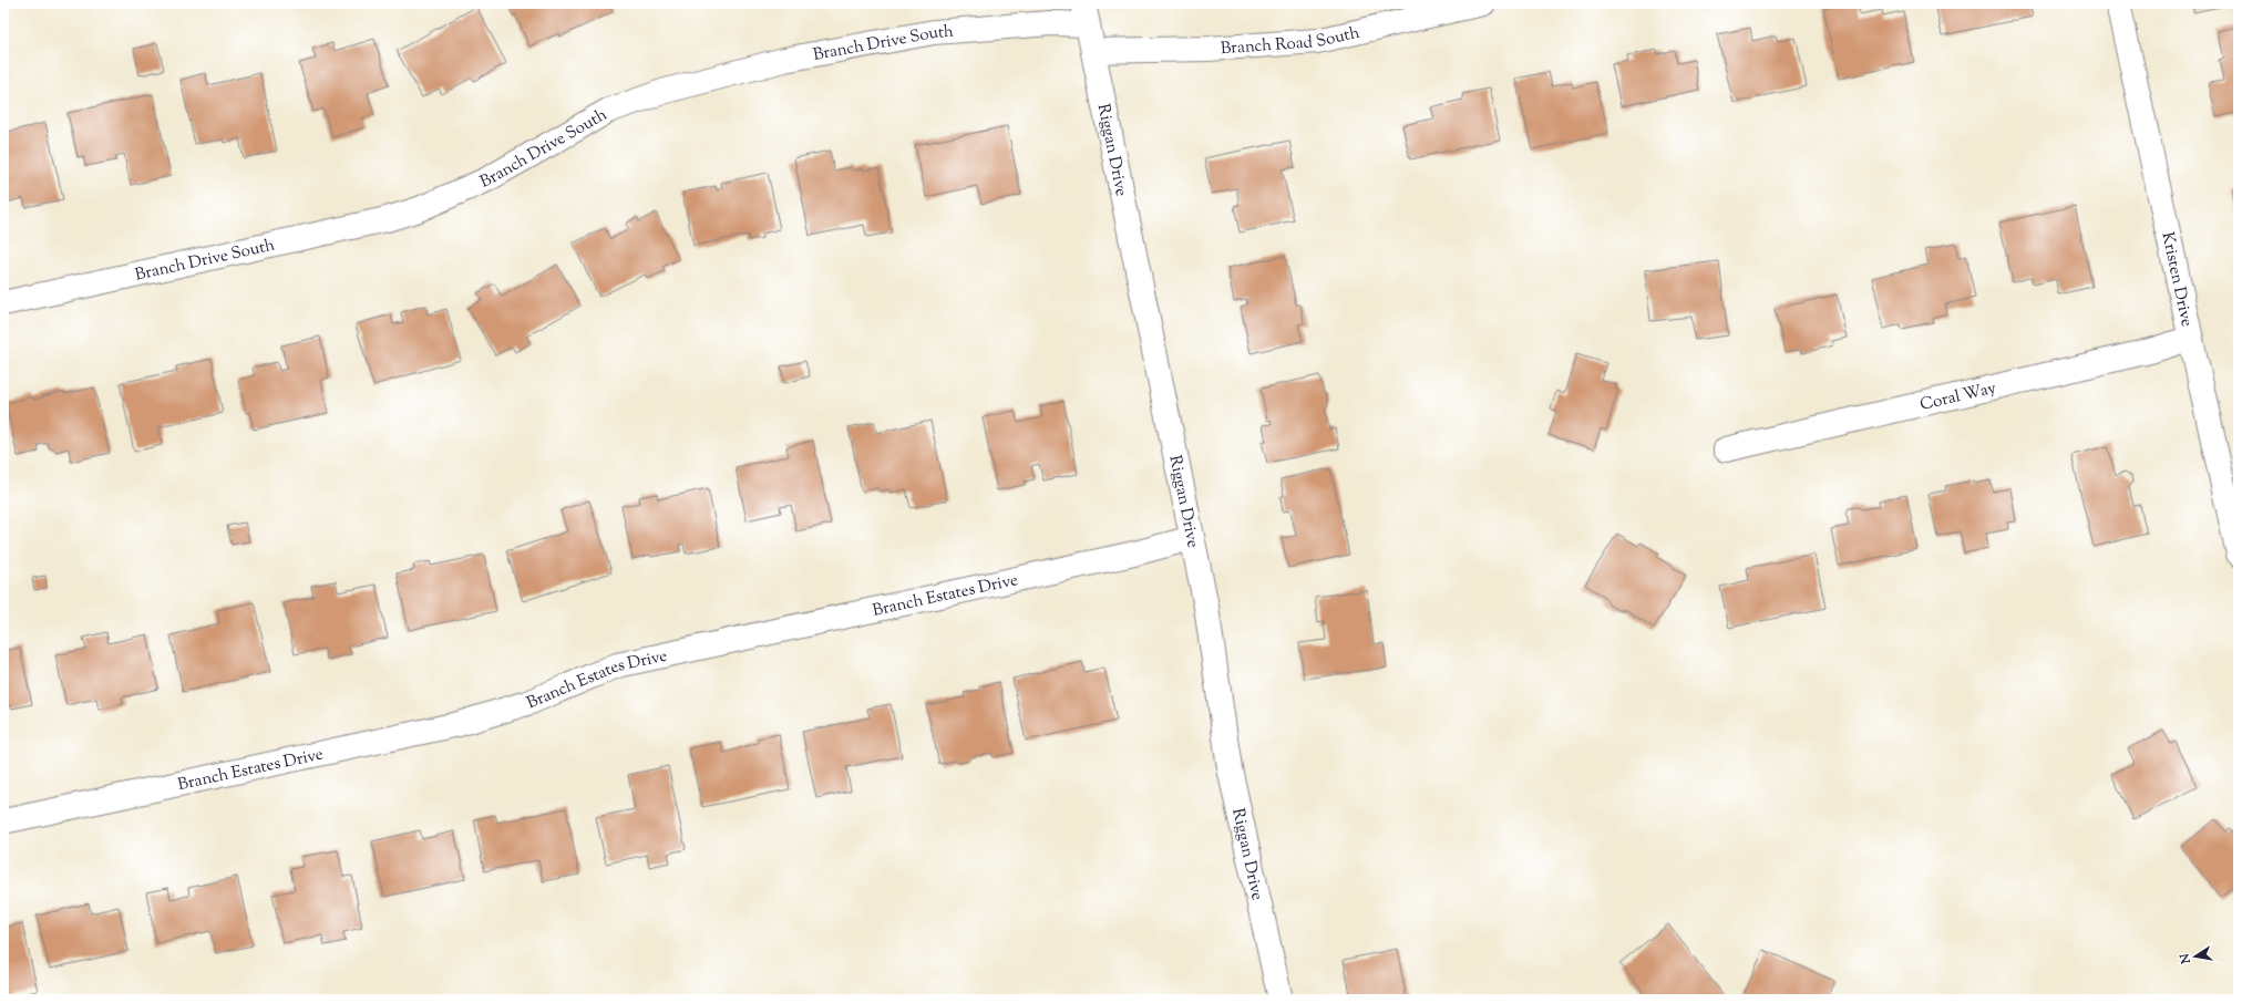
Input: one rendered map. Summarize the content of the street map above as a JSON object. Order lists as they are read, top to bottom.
{
  "streets": {
    "street": [
      "Branch Road South",
      "Branch Drive South",
      "Riggan Drive",
      "Kristen Drive",
      "Coral Way",
      "Branch Estates Drive"
    ]
  },
  "crossings": [
    ["Branch Road South", "Riggan Drive"],
    ["Branch Drive South", "Riggan Drive"],
    ["Riggan Drive", "Branch Estates Drive"],
    ["Kristen Drive", "Coral Way"]
  ],
  "north": "left"
}
